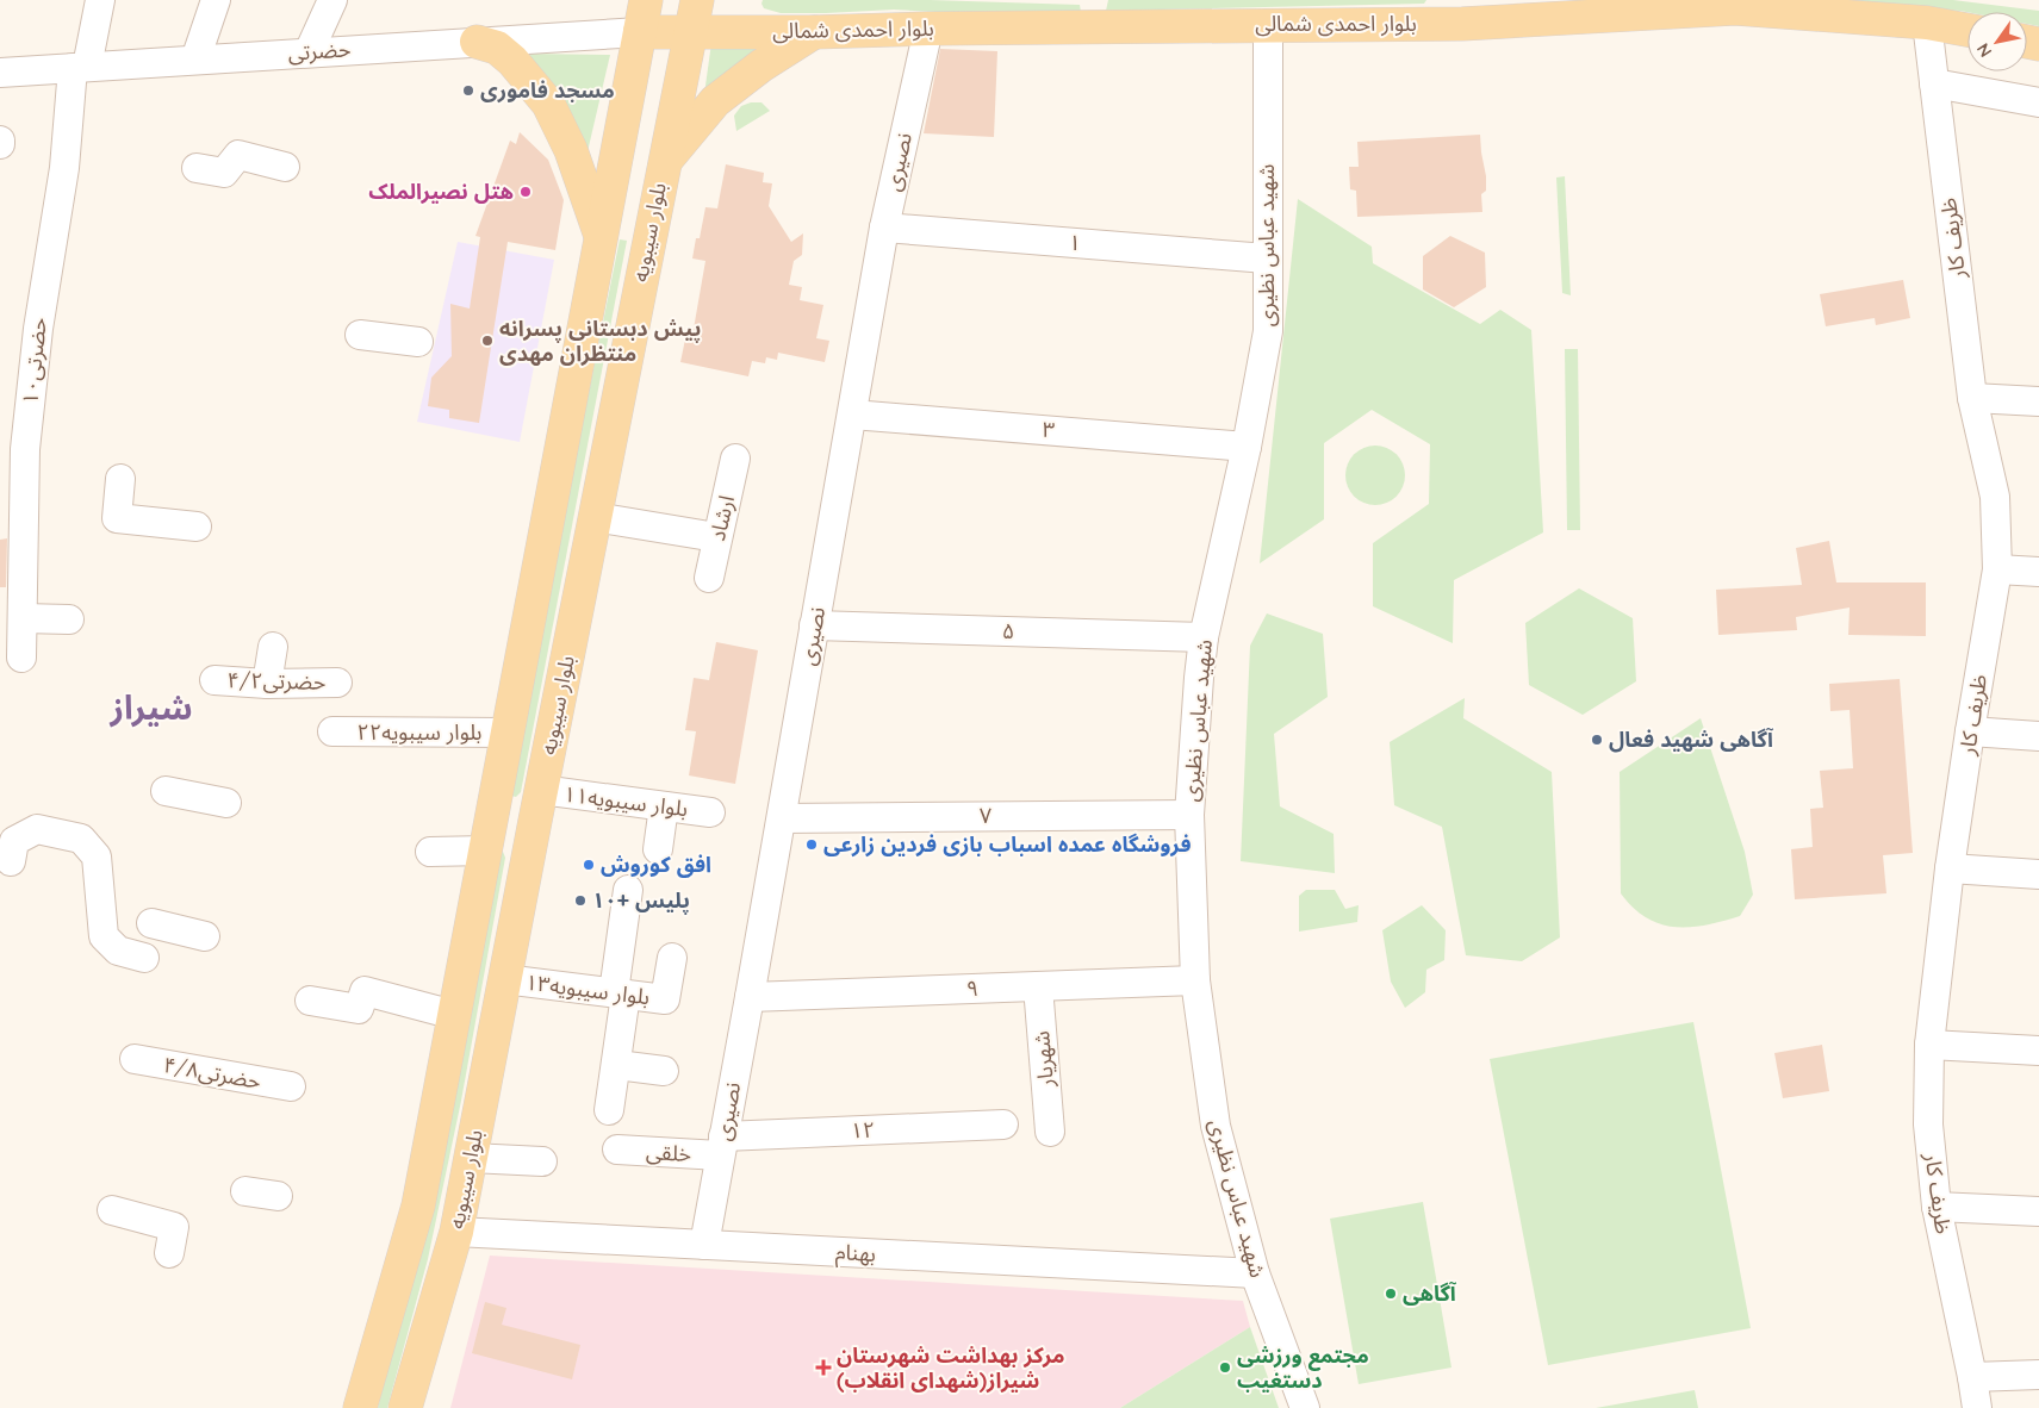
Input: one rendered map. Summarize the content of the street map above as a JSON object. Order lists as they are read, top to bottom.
{
  "streets": {
    "main road": ["بلوار احمدی شمالی", "بلوار سیبویه"],
    "street": [
      "حضرتی",
      "نصیری",
      "ظریف کار",
      "۱",
      "شهید عباس نظیری",
      "حضرتی۱۰",
      "۳",
      "ارشاد",
      "۵",
      "حضرتی۴/۲",
      "بلوار سیبویه۲۲",
      "بلوار سیبویه۱۱",
      "۷",
      "۹",
      "بلوار سیبویه۱۳",
      "شهریار",
      "حضرتی۴/۸",
      "۱۲",
      "خلقی",
      "بهنام"
    ]
  },
  "crossings": [
    ["بلوار احمدی شمالی", "حضرتی"],
    ["بلوار احمدی شمالی", "نصیری"],
    ["بلوار احمدی شمالی", "بلوار سیبویه"],
    ["بلوار احمدی شمالی", "ظریف کار"],
    ["بلوار احمدی شمالی", "شهید عباس نظیری"],
    ["حضرتی", "بلوار سیبویه"],
    ["حضرتی", "حضرتی۱۰"],
    ["نصیری", "۱"],
    ["نصیری", "۳"],
    ["نصیری", "۵"],
    ["نصیری", "۷"],
    ["نصیری", "۹"],
    ["نصیری", "۱۲"],
    ["نصیری", "خلقی"],
    ["نصیری", "بهنام"],
    ["بلوار سیبویه", "بلوار سیبویه۲۲"],
    ["بلوار سیبویه", "بلوار سیبویه۱۱"],
    ["بلوار سیبویه", "بلوار سیبویه۱۳"],
    ["بلوار سیبویه", "بهنام"],
    ["۱", "شهید عباس نظیری"],
    ["شهید عباس نظیری", "۳"],
    ["شهید عباس نظیری", "۵"],
    ["شهید عباس نظیری", "۷"],
    ["شهید عباس نظیری", "۹"],
    ["شهید عباس نظیری", "بهنام"],
    ["۹", "شهریار"],
    ["۱۲", "خلقی"]
  ],
  "districts": ["شیراز"],
  "places": {
    "other": [
      "مسجد فاموری",
      "هتل نصیرالملک",
      "پیش دبستانی پسرانه منتظران مهدی",
      "آگاهی شهید فعال",
      "فروشگاه عمده اسباب بازی فردین زارعی",
      "افق کوروش",
      "پلیس +۱۰",
      "آگاهی",
      "مجتمع ورزشی دستغیب"
    ],
    "health": ["مرکز بهداشت شهرستان شیراز(شهدای انقلاب)"]
  },
  "north": "bottom left"
}
